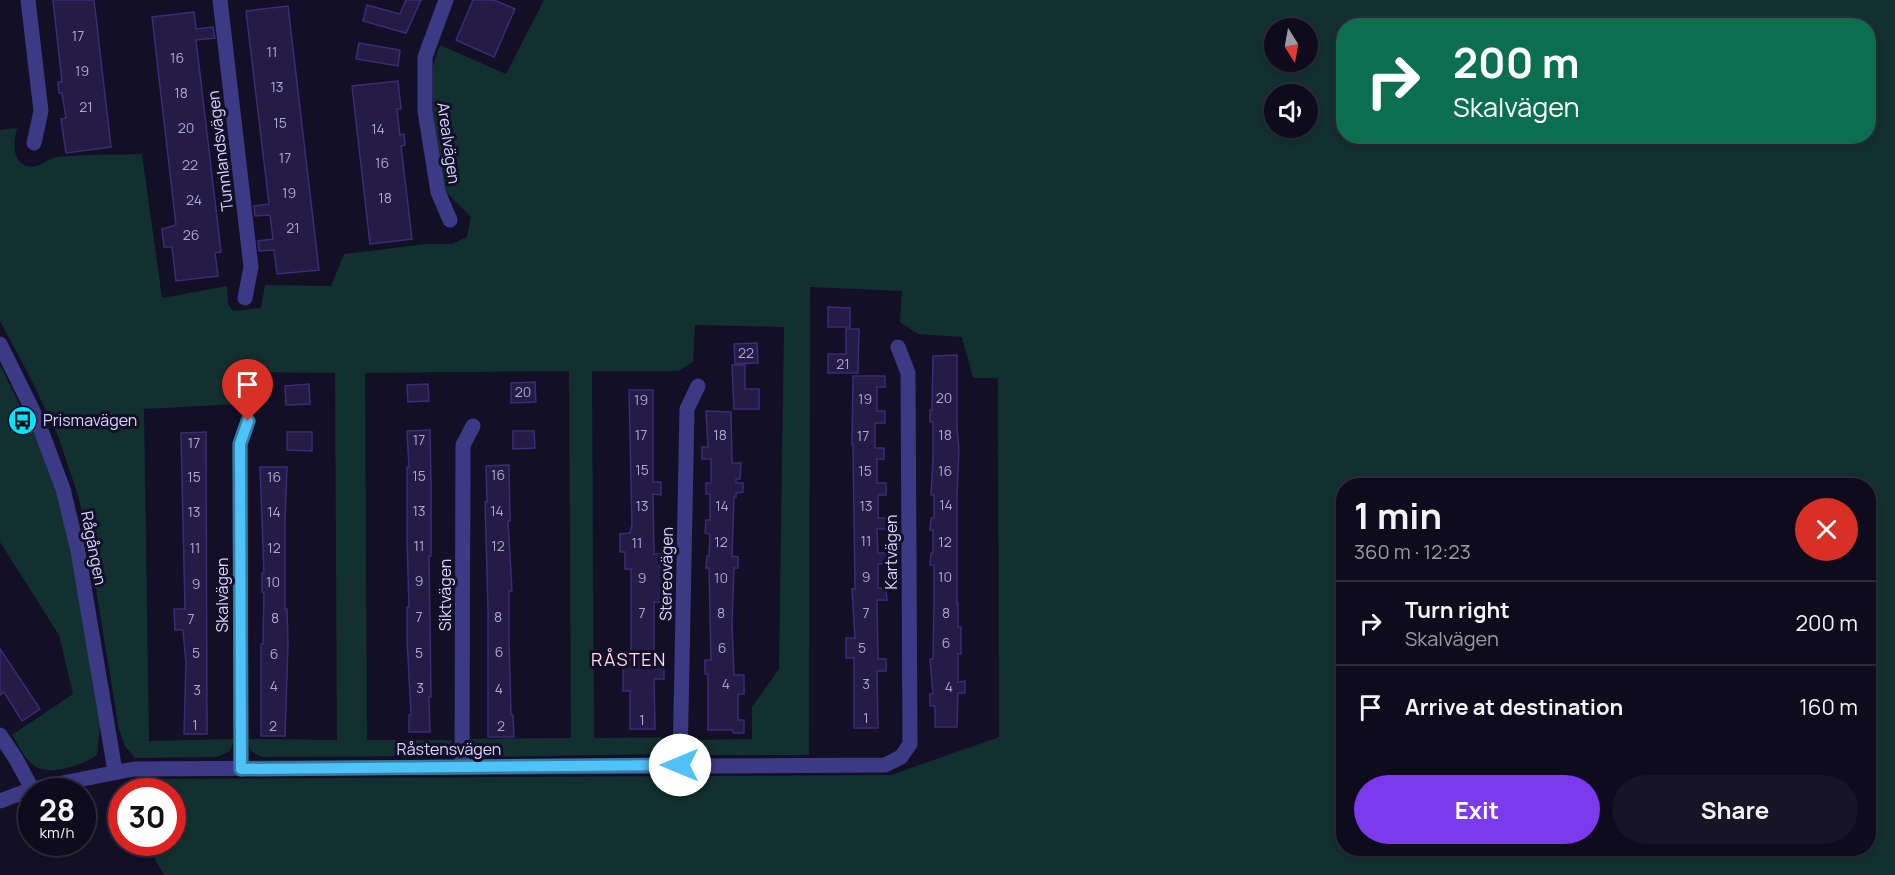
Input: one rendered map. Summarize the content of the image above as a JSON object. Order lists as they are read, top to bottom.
{
  "streets": {
    "street": [
      "Arealvägen",
      "Tunnlandsvägen",
      "Rågången",
      "Kartvägen",
      "Stereovägen",
      "Skalvägen",
      "Siktvägen",
      "Råstensvägen"
    ]
  },
  "crossings": [
    ["Rågången", "Råstensvägen"],
    ["Kartvägen", "Råstensvägen"],
    ["Stereovägen", "Råstensvägen"],
    ["Skalvägen", "Råstensvägen"],
    ["Siktvägen", "Råstensvägen"]
  ],
  "districts": ["RÅSTEN"],
  "places": {
    "bus stop": ["Prismavägen"]
  },
  "house_numbers": [
    "17",
    "11",
    "16",
    "19",
    "13",
    "18",
    "21",
    "15",
    "20",
    "14",
    "17",
    "16",
    "22",
    "19",
    "18",
    "24",
    "21",
    "26",
    "22",
    "21",
    "20",
    "20",
    "19",
    "19",
    "17",
    "18",
    "18",
    "17",
    "17",
    "17",
    "15",
    "15",
    "16",
    "16",
    "15",
    "15",
    "16",
    "14",
    "13",
    "14",
    "13",
    "13",
    "14",
    "13",
    "14",
    "11",
    "12",
    "12",
    "11",
    "11",
    "12",
    "11",
    "12",
    "9",
    "10",
    "9",
    "10",
    "9",
    "10",
    "9",
    "7",
    "8",
    "7",
    "8",
    "7",
    "8",
    "8",
    "7",
    "6",
    "6",
    "5",
    "6",
    "5",
    "5",
    "6",
    "4",
    "3",
    "4",
    "4",
    "3",
    "4",
    "3",
    "1",
    "1",
    "1",
    "2",
    "2"
  ],
  "north": "bottom",
  "page": {
    "turn": ["200 m", "Skalvägen"],
    "heading": ["1 min", "360 m · 12:23"],
    "list": [
      {
        "name": "Turn right",
        "note": "Skalvägen",
        "value": "200 m"
      },
      {
        "name": "Arrive at destination",
        "value": "160 m"
      }
    ],
    "buttons": ["Exit", "Share"],
    "speed": "28 km/h",
    "limit": "30"
  }
}
